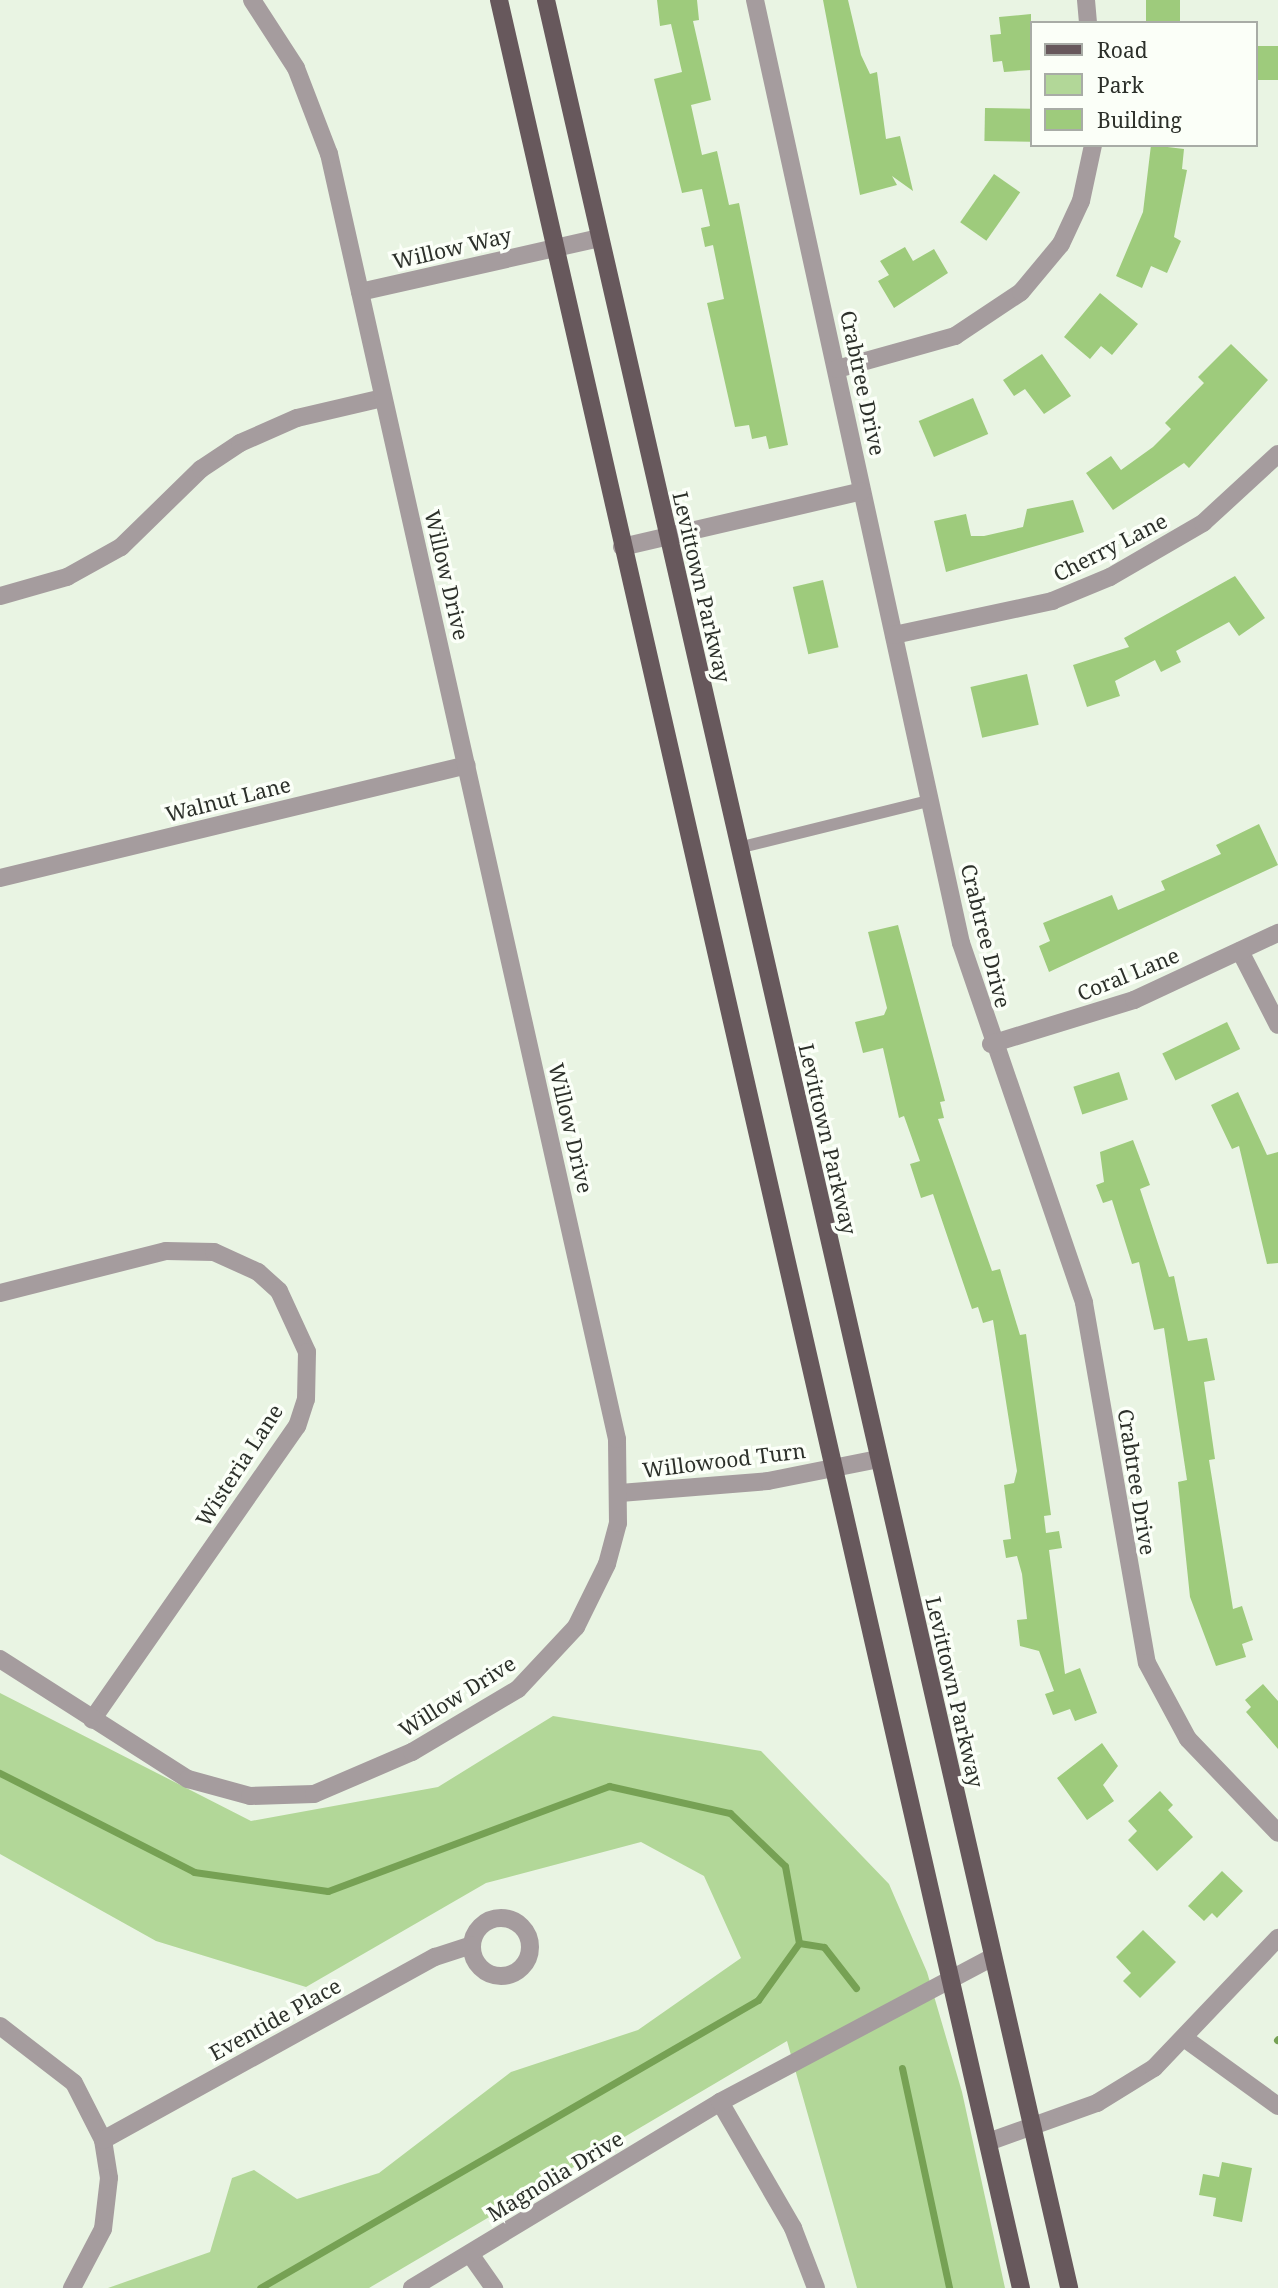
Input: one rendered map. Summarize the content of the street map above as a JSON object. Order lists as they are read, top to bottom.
{
  "streets": {
    "main road": ["Levittown Parkway"],
    "street": [
      "Willow Way",
      "Crabtree Drive",
      "Cherry Lane",
      "Willow Drive",
      "Walnut Lane",
      "Coral Lane",
      "Willowood Turn",
      "Wisteria Lane",
      "Eventide Place",
      "Magnolia Drive"
    ]
  },
  "crossings": [
    ["Willow Way", "Willow Drive"],
    ["Willow Way", "Levittown Parkway"],
    ["Crabtree Drive", "Cherry Lane"],
    ["Crabtree Drive", "Coral Lane"],
    ["Willow Drive", "Walnut Lane"],
    ["Willow Drive", "Willowood Turn"],
    ["Willow Drive", "Wisteria Lane"],
    ["Levittown Parkway", "Willowood Turn"],
    ["Levittown Parkway", "Magnolia Drive"]
  ],
  "legend": ["Road", "Park", "Building"]
}
